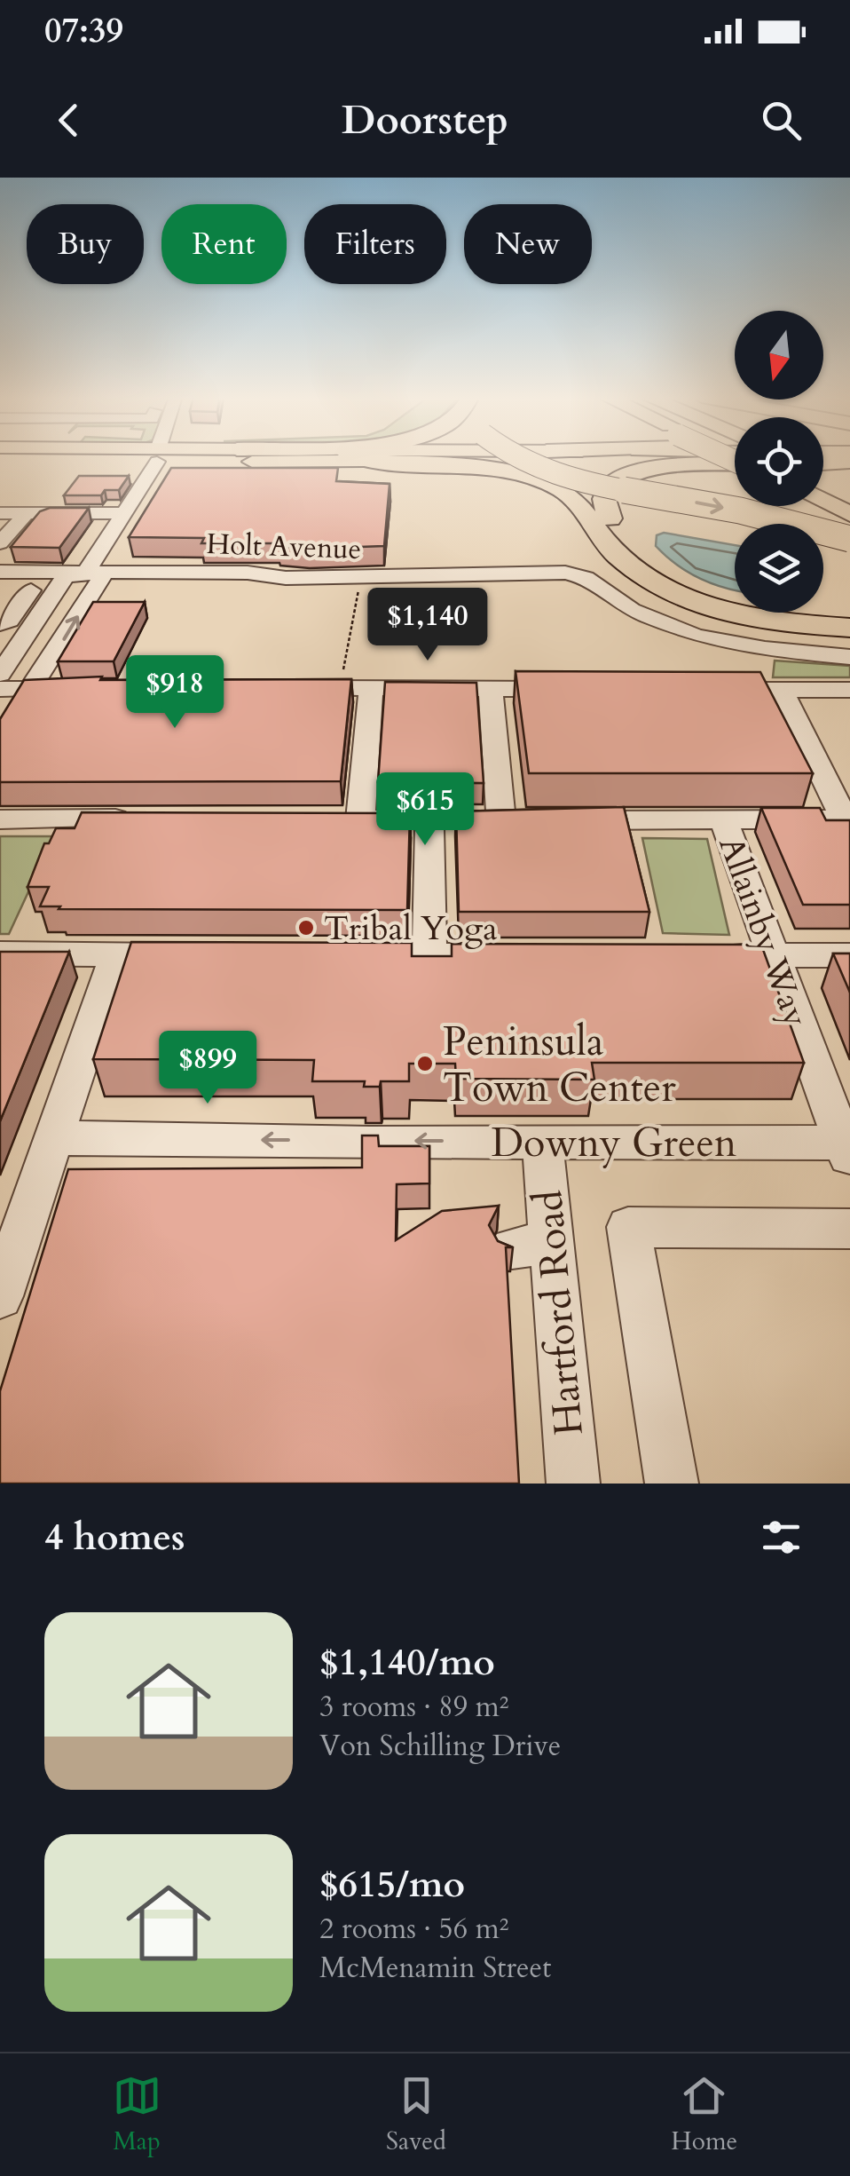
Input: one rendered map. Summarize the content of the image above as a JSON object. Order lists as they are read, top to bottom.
{
  "streets": {
    "street": [
      "Holt Avenue",
      "Allainby Way",
      "Downy Green",
      "Hartford Road"
    ]
  },
  "crossings": [
    ["Allainby Way", "Downy Green"],
    ["Downy Green", "Hartford Road"]
  ],
  "places": ["Tribal Yoga", "Peninsula Town Center"],
  "north": "bottom",
  "page": {
    "status": "07:39",
    "header": "Doorstep",
    "chip": [
      "Buy",
      "Rent",
      "Filters",
      "New"
    ],
    "price": [
      "$1,140",
      "$918",
      "$615",
      "$899"
    ],
    "heading": "4 homes",
    "list": [
      {
        "name": "$1,140/mo",
        "note": "3 rooms · 89 m² · Von Schilling Drive"
      },
      {
        "name": "$615/mo",
        "note": "2 rooms · 56 m² · McMenamin Street"
      }
    ],
    "tabs": ["Map", "Saved", "Home"]
  }
}
